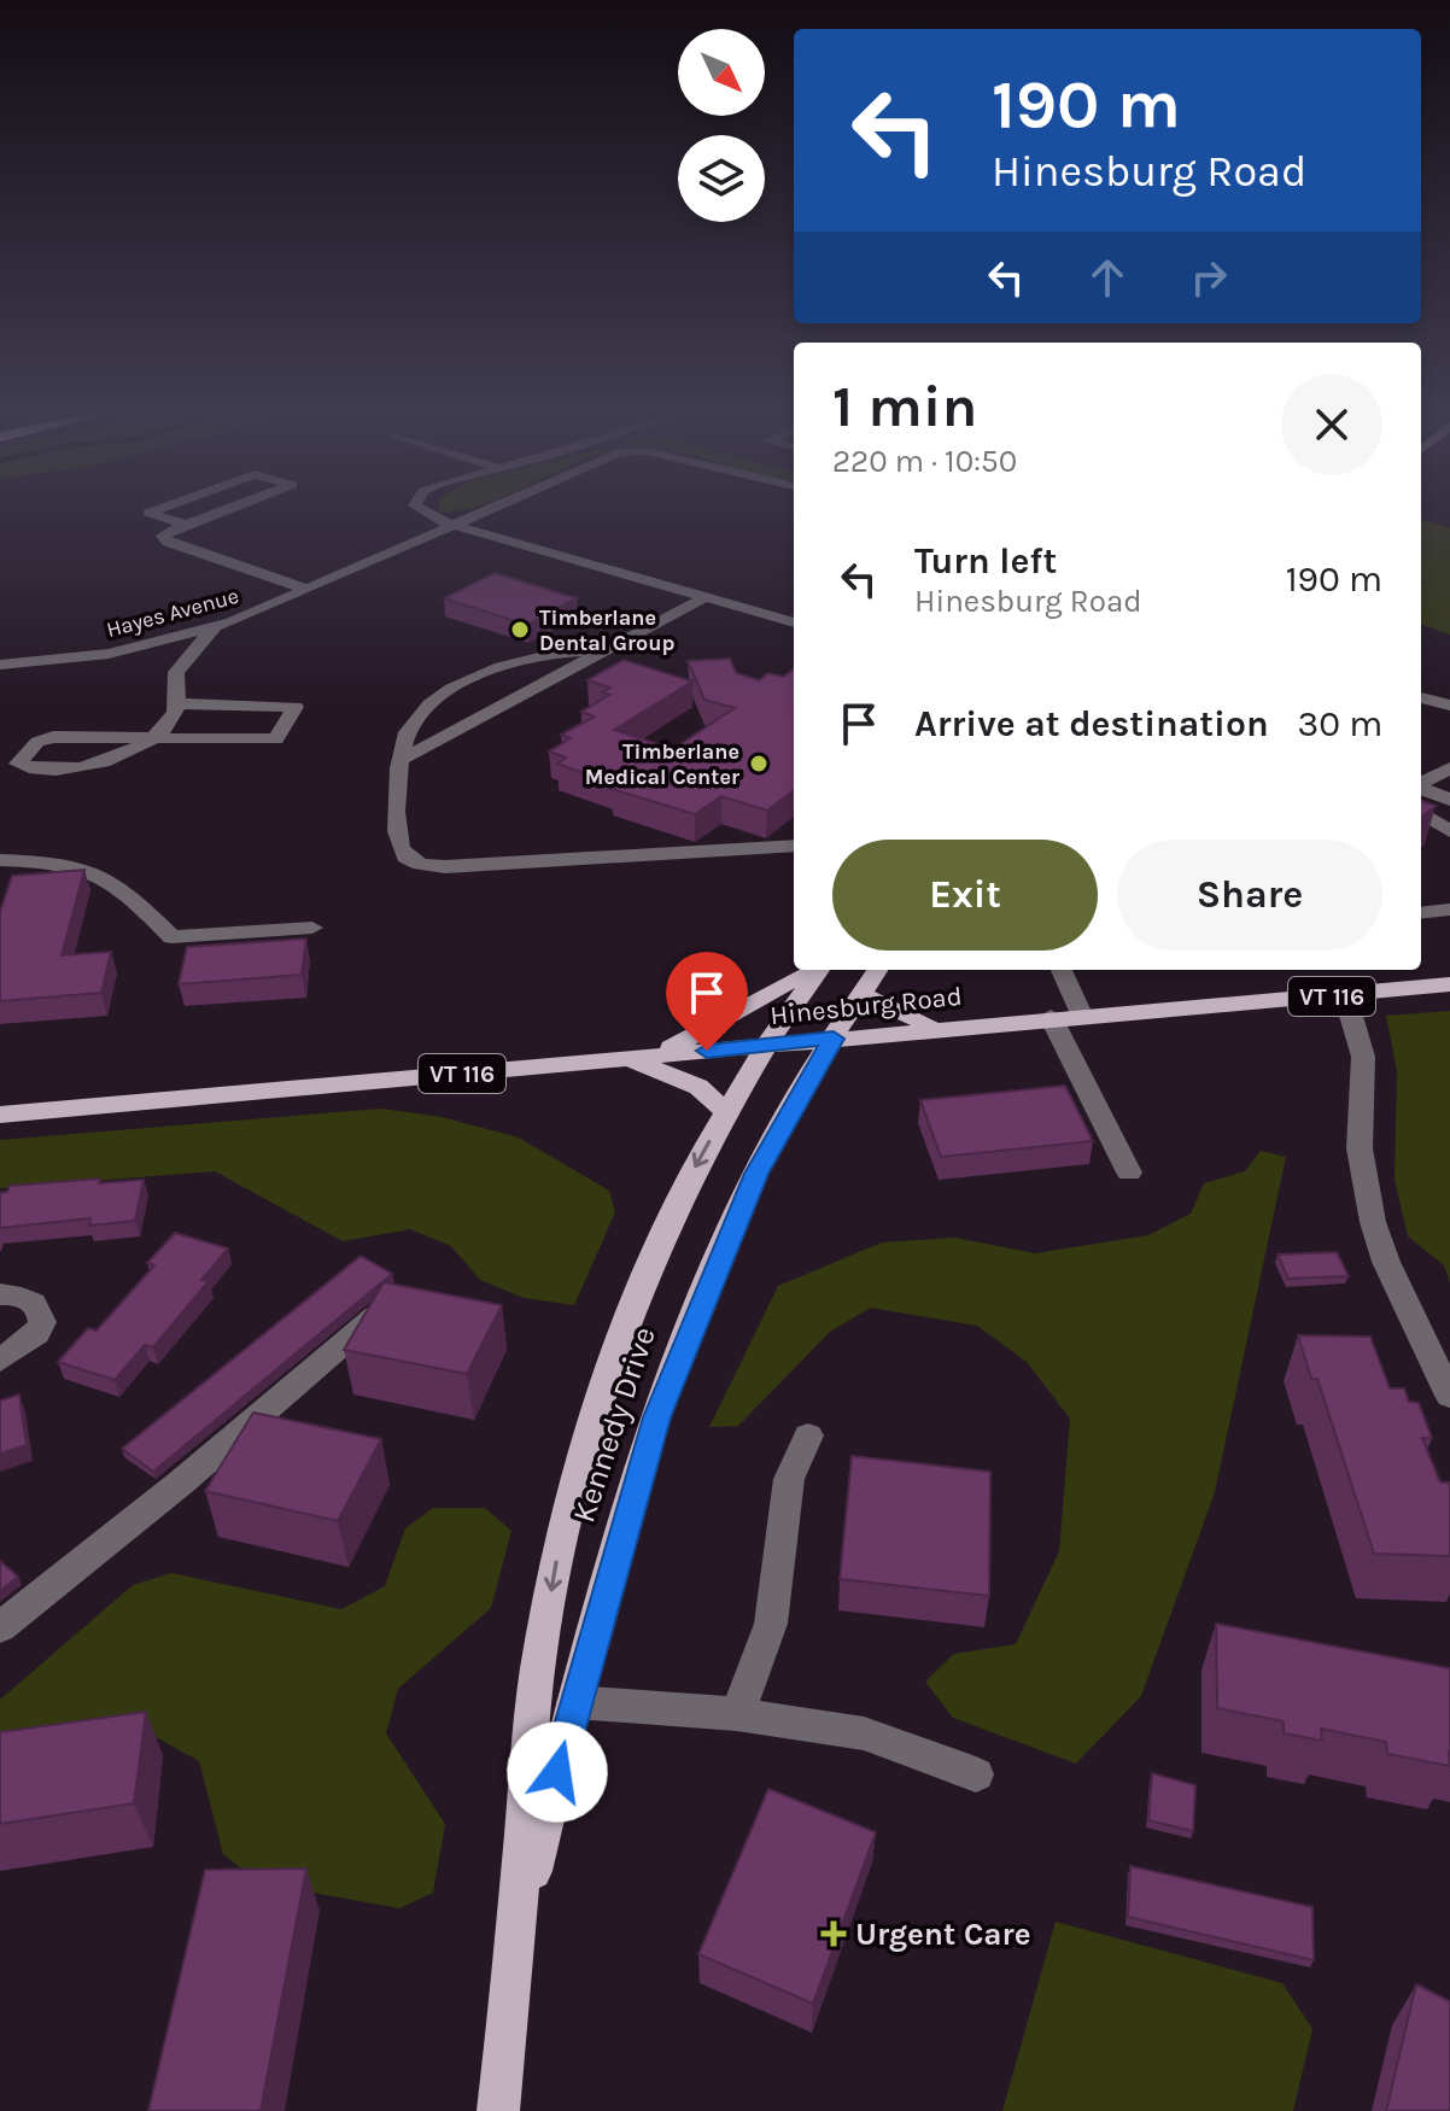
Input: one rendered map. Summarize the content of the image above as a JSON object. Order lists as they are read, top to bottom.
{
  "streets": {
    "main road": ["VT 116", "Hinesburg Road", "Kennedy Drive"],
    "street": ["Hayes Avenue"]
  },
  "crossings": [
    ["Hinesburg Road", "Kennedy Drive"]
  ],
  "places": {
    "other": ["Timberlane Dental Group", "Timberlane Medical Center"],
    "health": ["Urgent Care"]
  },
  "north": "bottom right",
  "page": {
    "turn": ["190 m", "Hinesburg Road"],
    "heading": ["1 min", "220 m · 10:50"],
    "list": [
      {
        "name": "Turn left",
        "note": "Hinesburg Road",
        "value": "190 m"
      },
      {
        "name": "Arrive at destination",
        "value": "30 m"
      }
    ],
    "buttons": ["Exit", "Share"]
  }
}
